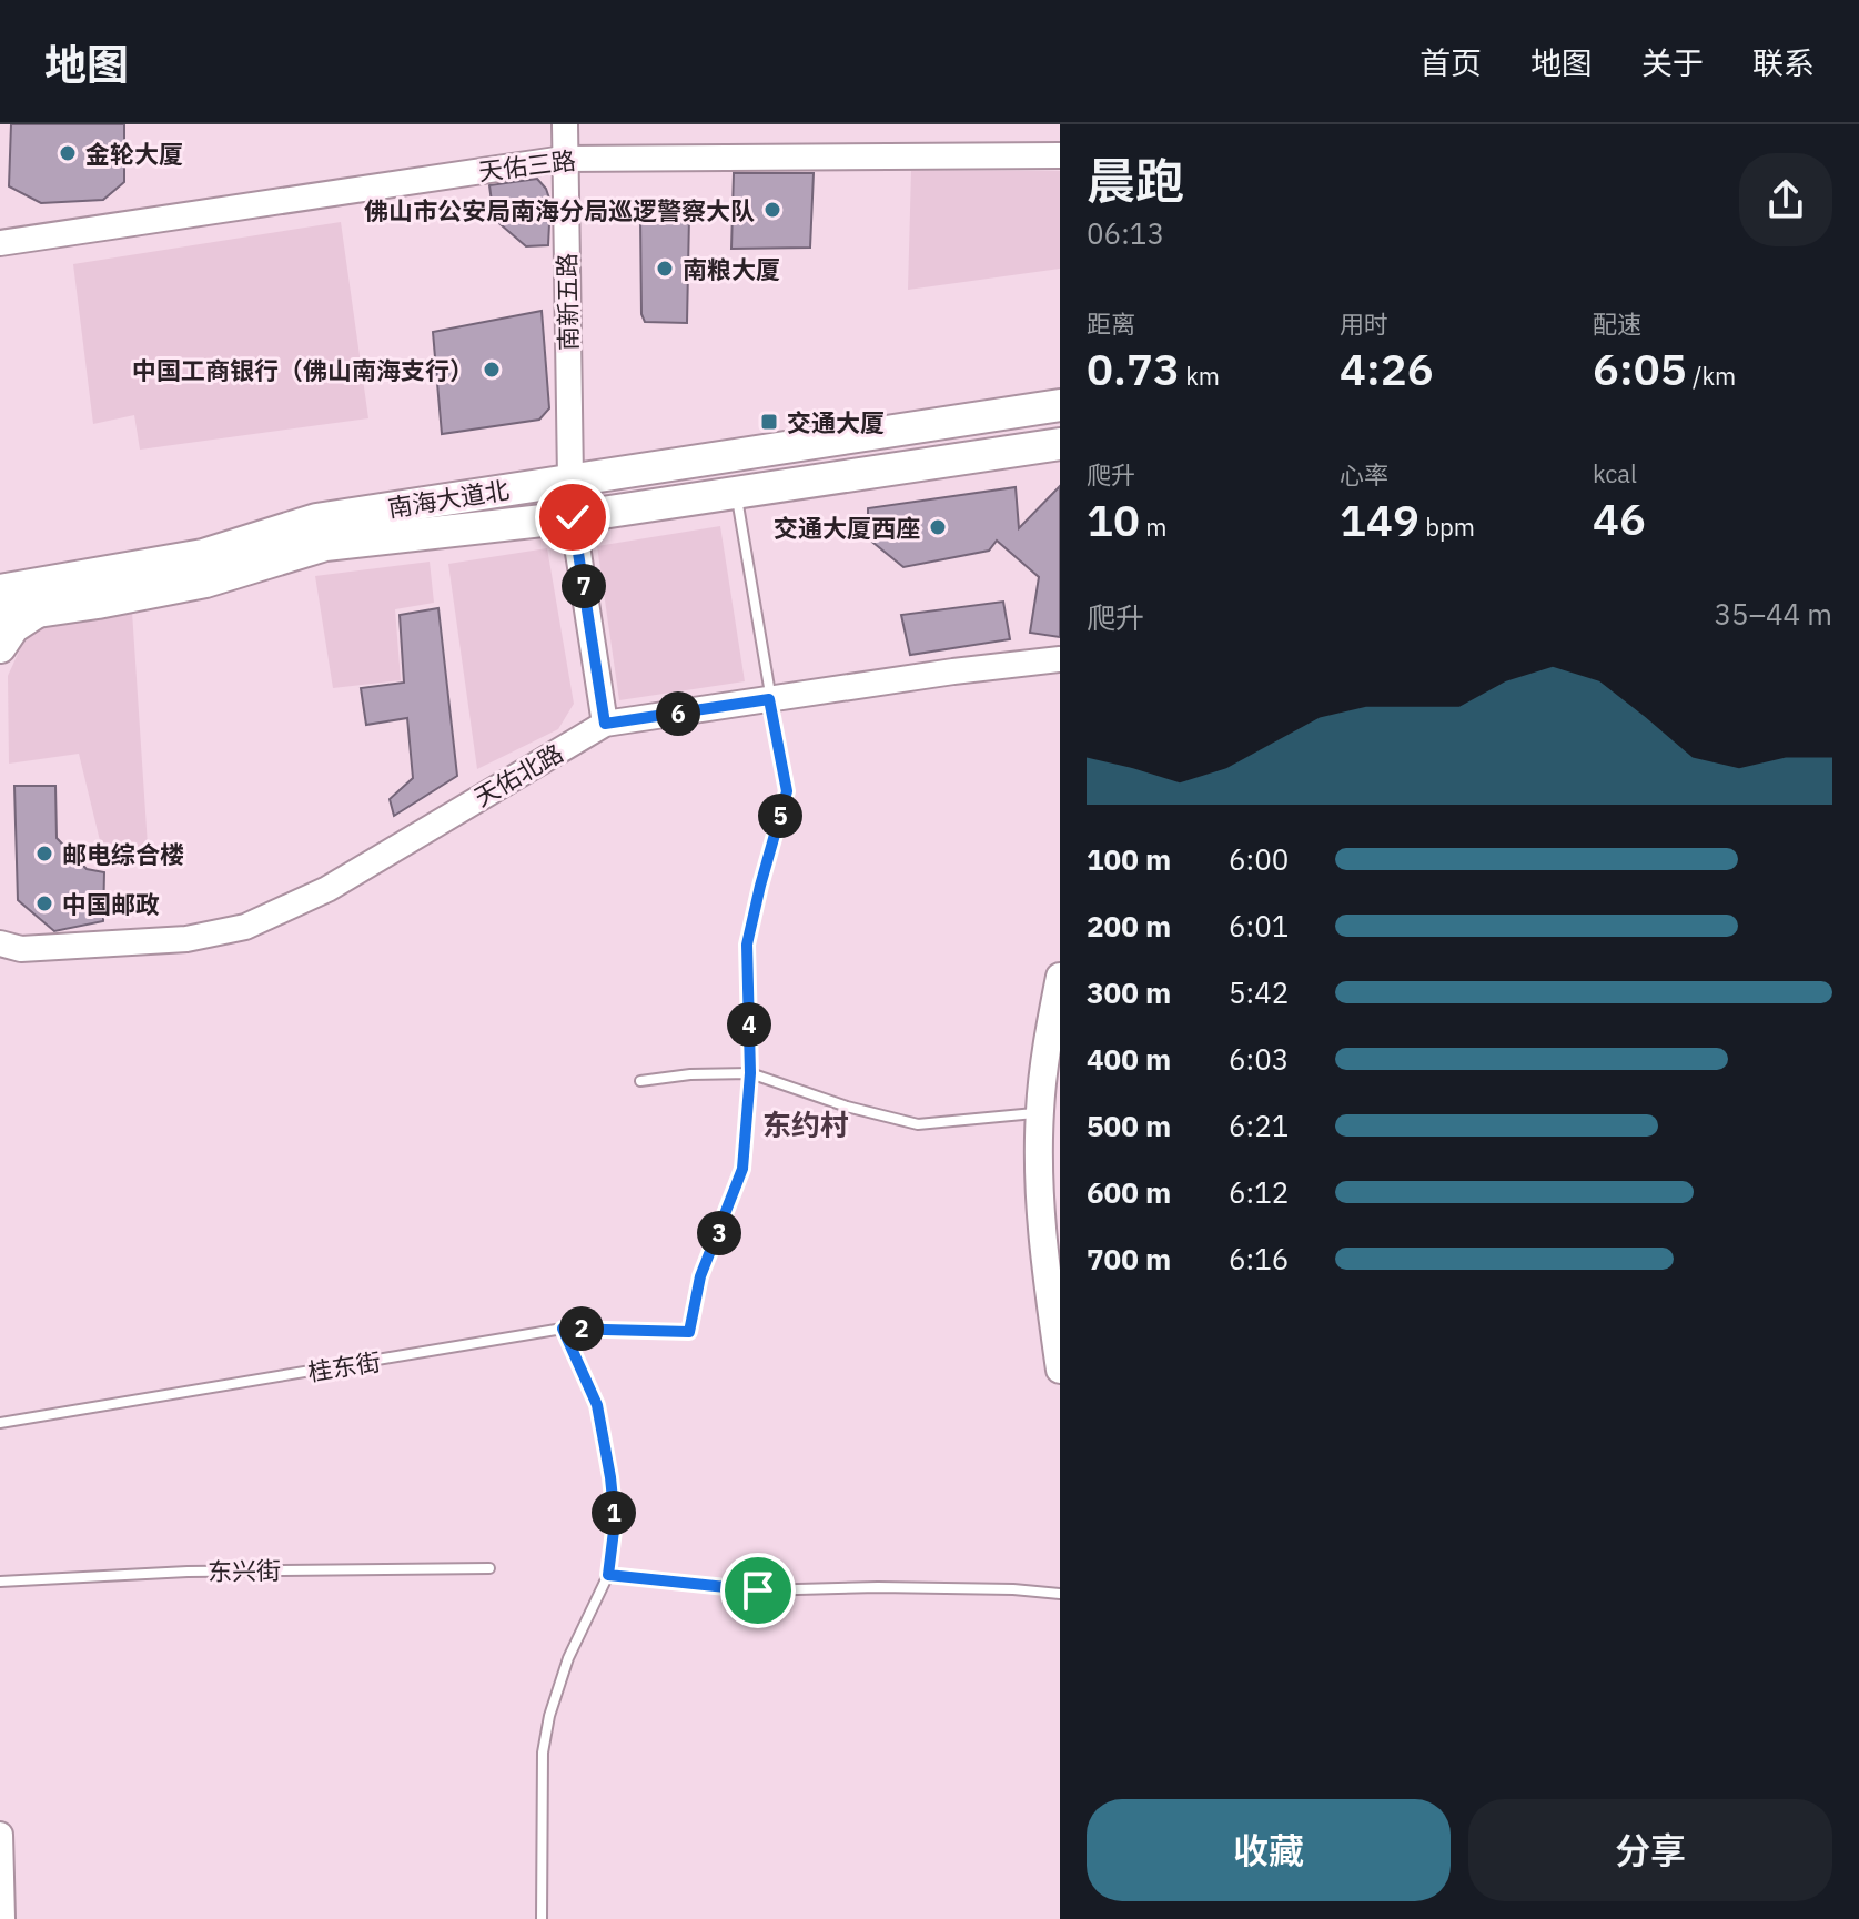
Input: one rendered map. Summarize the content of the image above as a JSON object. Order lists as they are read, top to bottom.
{
  "streets": {
    "highway": ["南海大道北"],
    "street": ["天佑三路", "南新五路", "天佑北路"],
    "lane": ["桂东街", "东兴街"]
  },
  "crossings": [
    ["天佑三路", "南新五路"],
    ["南新五路", "南海大道北"]
  ],
  "districts": ["东约村"],
  "places": {
    "other": [
      "金轮大厦",
      "佛山市公安局南海分局巡逻警察大队",
      "南粮大厦",
      "中国工商银行（佛山南海支行）",
      "交通大厦西座",
      "邮电综合楼",
      "中国邮政"
    ],
    "transit": ["交通大厦"]
  },
  "page": {
    "header": "地图",
    "nav": [
      "首页",
      "地图",
      "关于",
      "联系"
    ],
    "heading": ["晨跑", "06:13"],
    "stats": [
      ["距离", "0.73 km"],
      ["用时", "4:26"],
      ["配速", "6:05 /km"],
      ["爬升", "10 m"],
      ["心率", "149 bpm"],
      ["kcal", "46"]
    ],
    "pins": [
      "7",
      "6",
      "5",
      "4",
      "3",
      "2",
      "1"
    ],
    "chart": ["爬升", "35–44 m"],
    "list": [
      {
        "name": "100 m",
        "note": "6:00"
      },
      {
        "name": "200 m",
        "note": "6:01"
      },
      {
        "name": "300 m",
        "note": "5:42"
      },
      {
        "name": "400 m",
        "note": "6:03"
      },
      {
        "name": "500 m",
        "note": "6:21"
      },
      {
        "name": "600 m",
        "note": "6:12"
      },
      {
        "name": "700 m",
        "note": "6:16"
      }
    ],
    "buttons": ["收藏", "分享"]
  }
}
